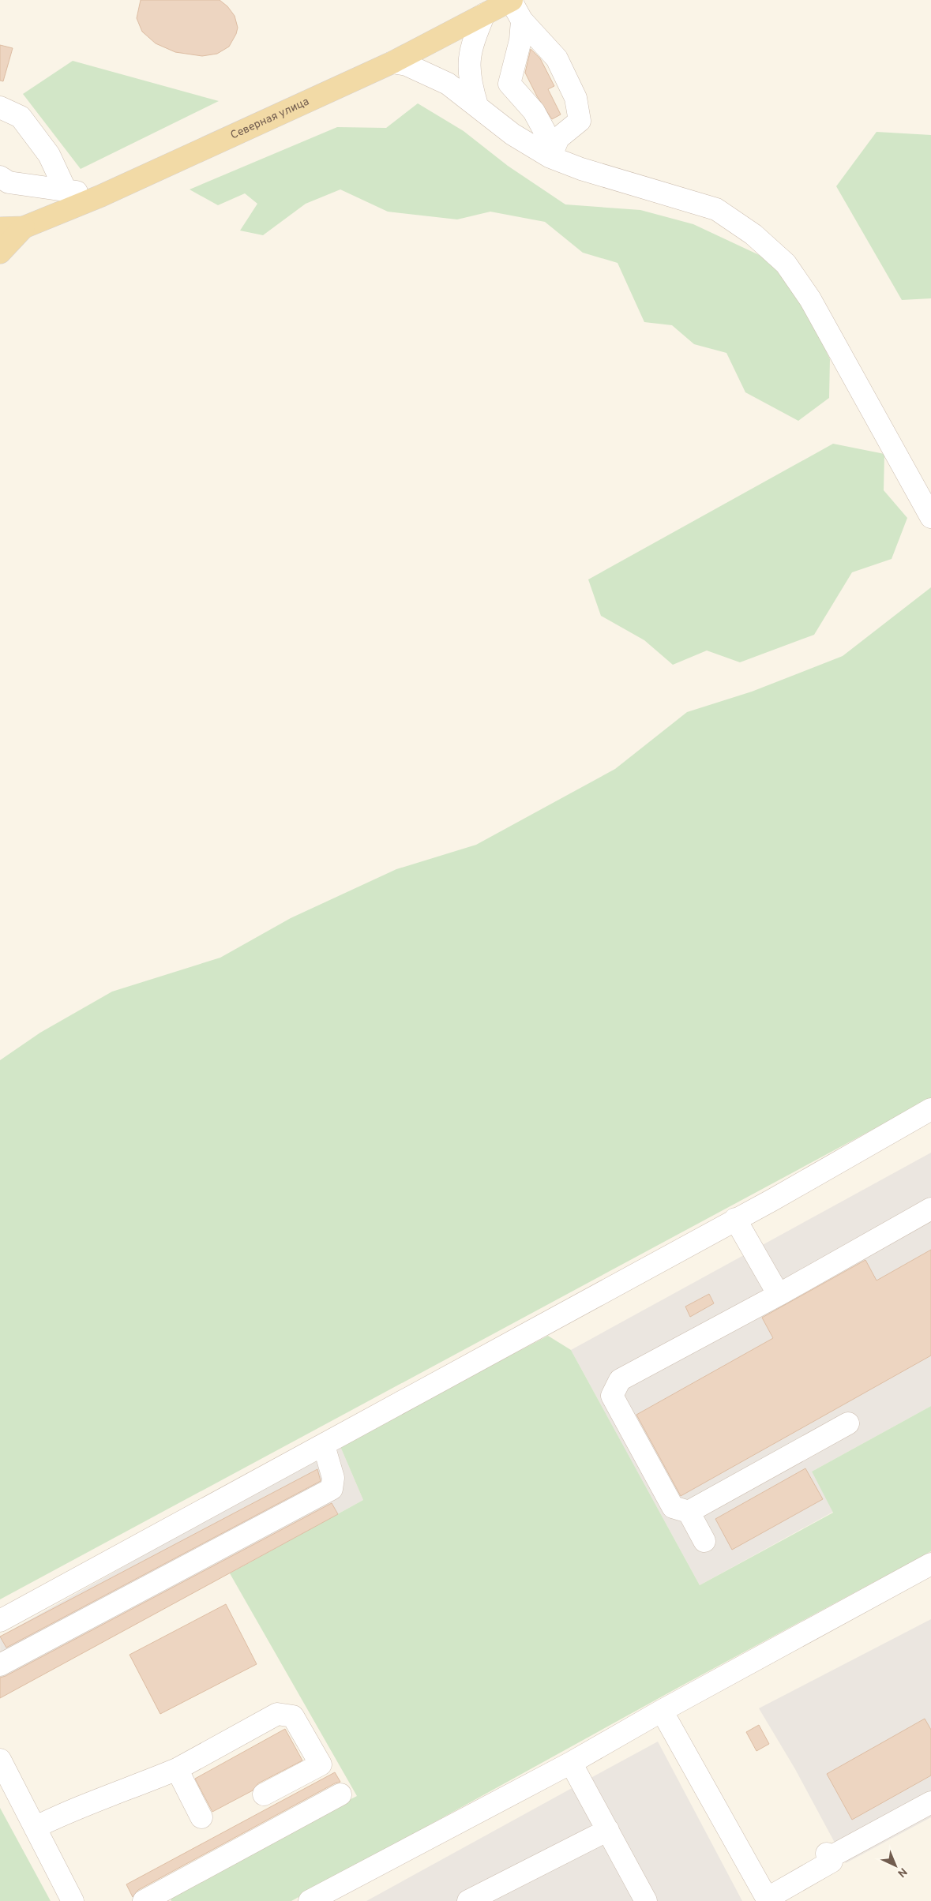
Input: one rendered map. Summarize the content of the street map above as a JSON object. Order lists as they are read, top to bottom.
{
  "streets": {
    "main road": ["Северная улица"]
  },
  "north": "bottom right"
}
